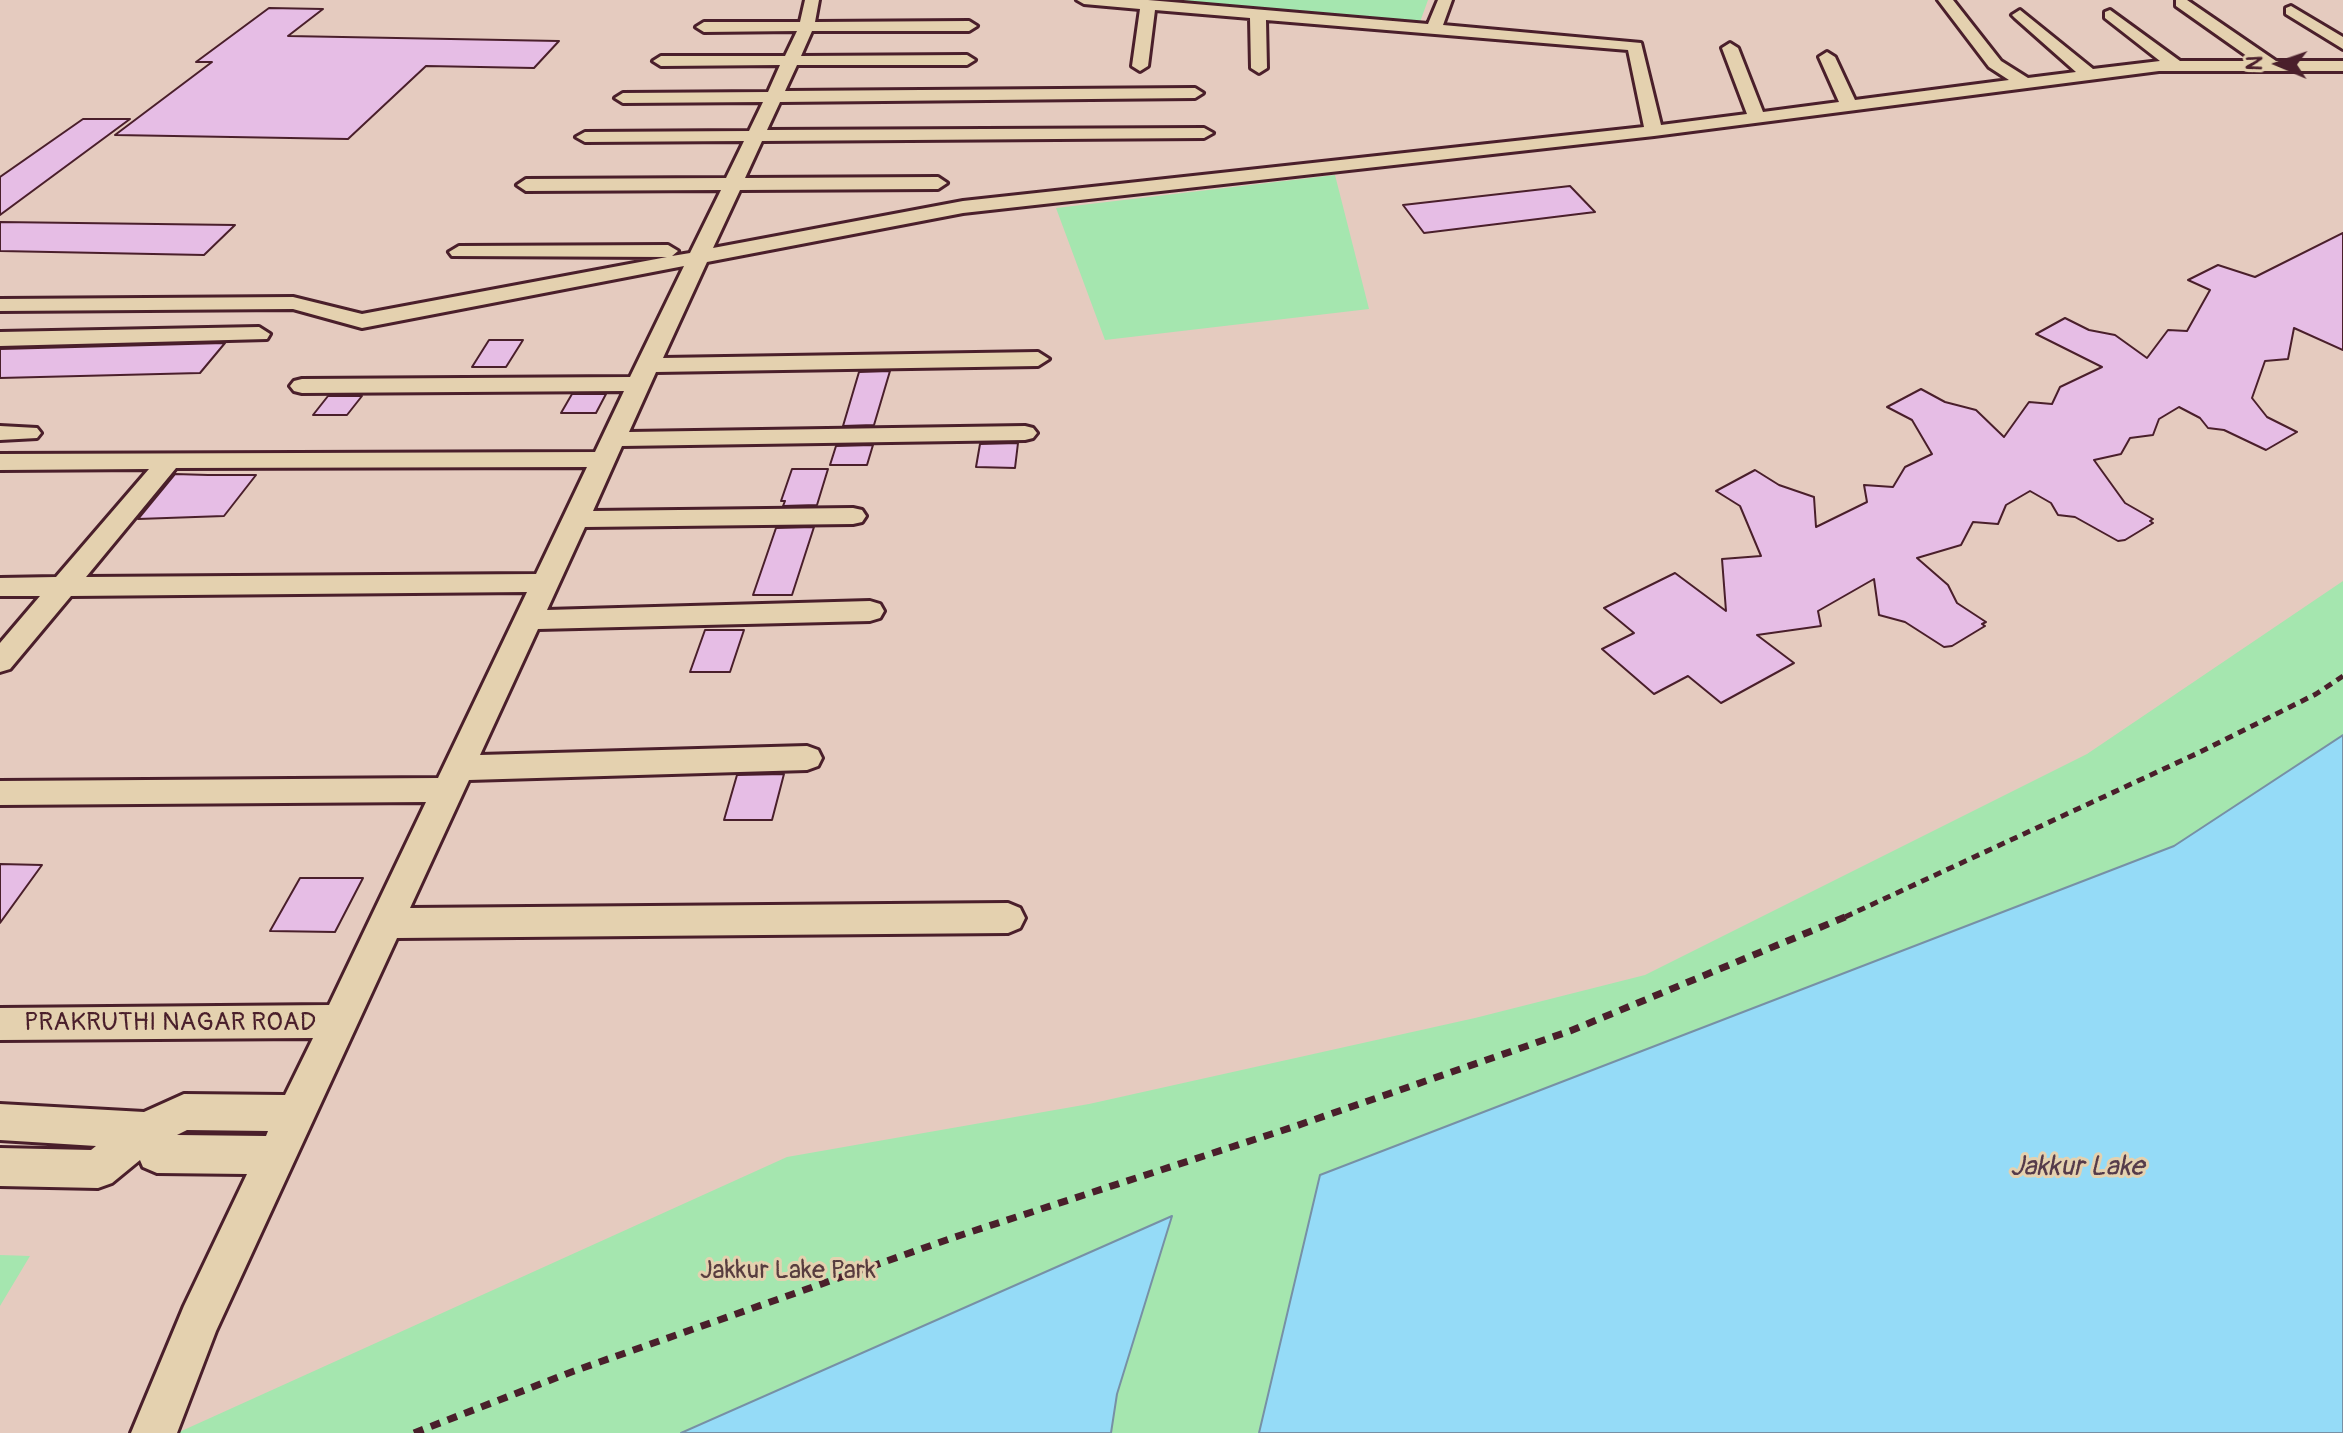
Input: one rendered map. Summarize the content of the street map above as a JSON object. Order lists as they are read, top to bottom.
{
  "streets": {
    "street": ["PRAKRUTHI NAGAR ROAD"]
  },
  "water": ["Jakkur Lake"],
  "parks": ["Jakkur Lake Park"],
  "north": "left"
}
